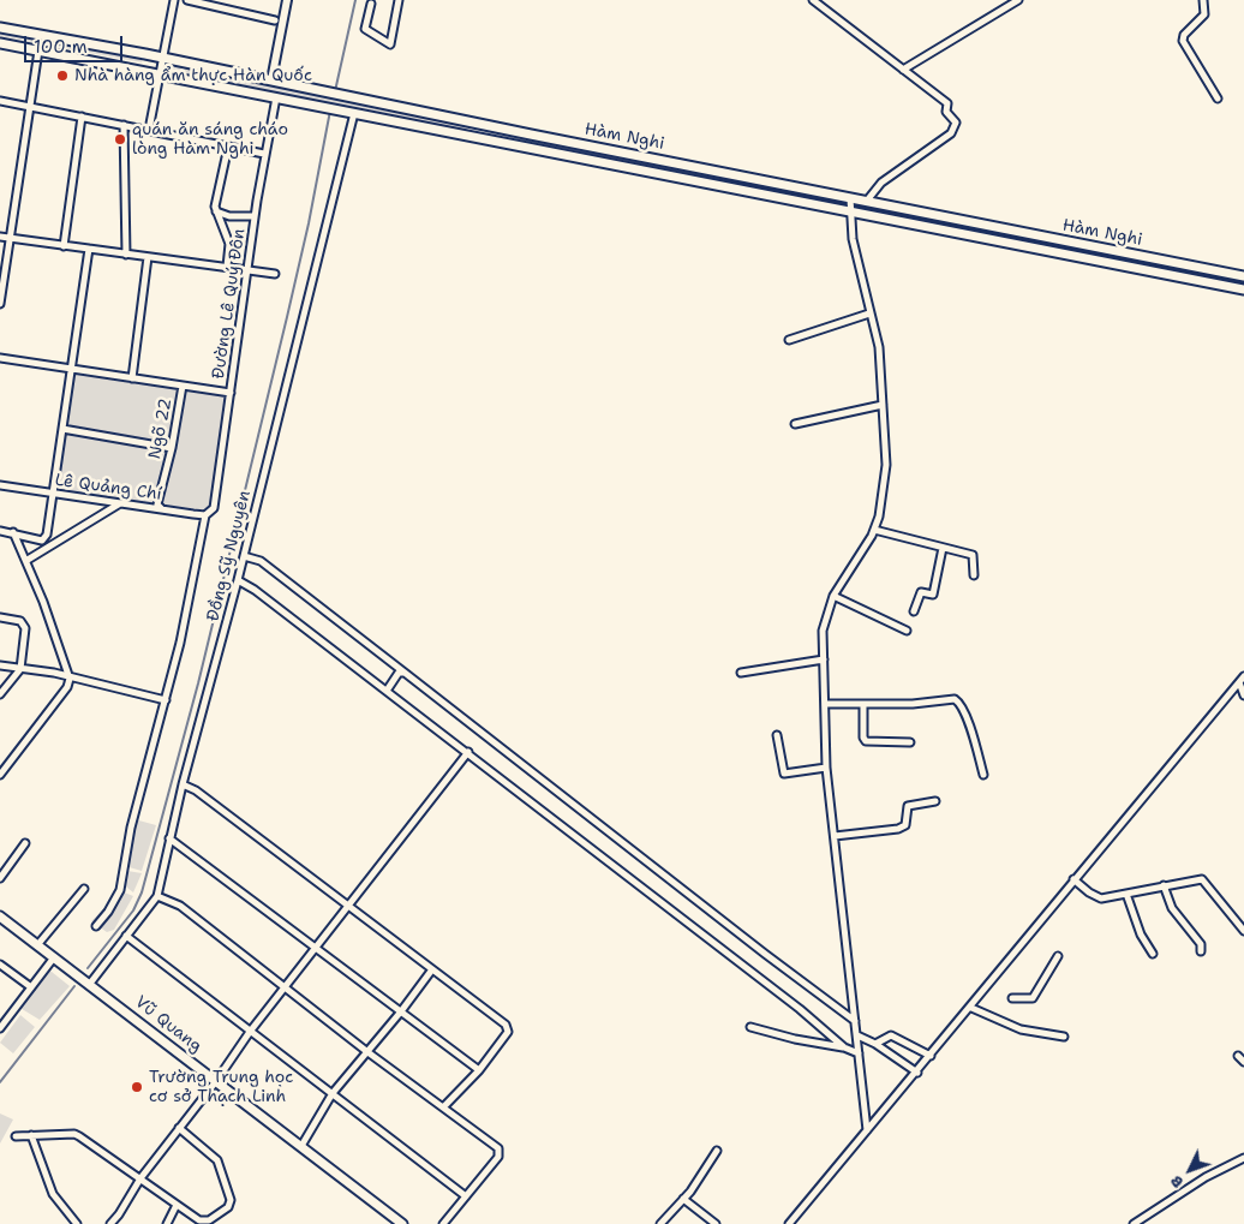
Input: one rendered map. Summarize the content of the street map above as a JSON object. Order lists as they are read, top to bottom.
{
  "streets": {
    "main road": ["Hàm Nghi", "Vũ Quang"],
    "street": [
      "Đường Lê Quý Đôn",
      "Ngõ 22",
      "Lê Quảng Chí",
      "Đồng Sỹ Nguyên"
    ]
  },
  "crossings": [
    ["Hàm Nghi", "Đường Lê Quý Đôn"],
    ["Hàm Nghi", "Đồng Sỹ Nguyên"],
    ["Đường Lê Quý Đôn", "Lê Quảng Chí"],
    ["Ngõ 22", "Lê Quảng Chí"],
    ["Đồng Sỹ Nguyên", "Vũ Quang"]
  ],
  "places": ["Nhà hàng ẩm thực Hàn Quốc", "quán ăn sáng cháo lòng Hàm Nghi", "Trường Trung học cơ sở Thạch Linh"],
  "scale_bar": "100 m",
  "north": "bottom left"
}
